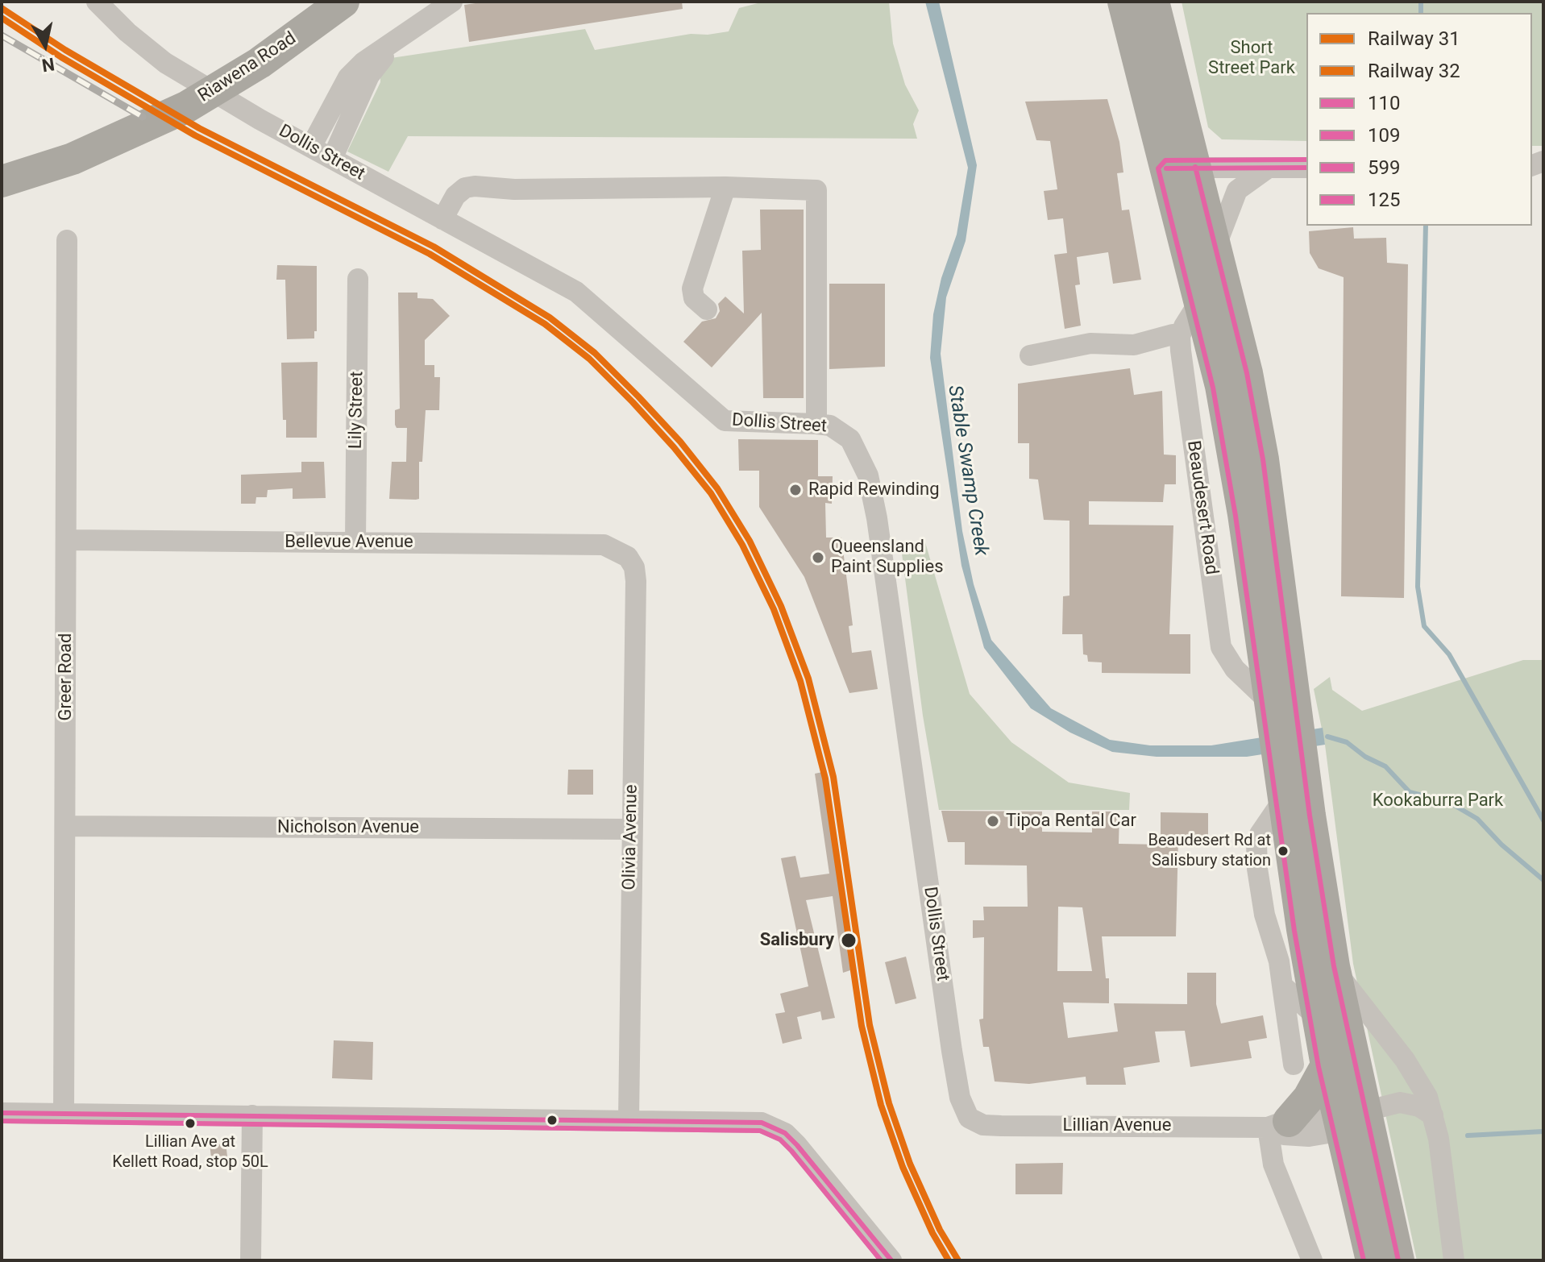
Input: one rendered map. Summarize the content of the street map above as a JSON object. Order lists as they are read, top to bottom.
{
  "streets": {
    "highway": ["Riawena Road"],
    "street": [
      "Dollis Street",
      "Lily Street",
      "Beaudesert Road",
      "Bellevue Avenue",
      "Greer Road",
      "Nicholson Avenue",
      "Olivia Avenue",
      "Lillian Avenue"
    ]
  },
  "crossings": [
    ["Dollis Street", "Lillian Avenue"],
    ["Lily Street", "Bellevue Avenue"],
    ["Bellevue Avenue", "Greer Road"],
    ["Bellevue Avenue", "Olivia Avenue"],
    ["Greer Road", "Nicholson Avenue"],
    ["Nicholson Avenue", "Olivia Avenue"]
  ],
  "water": ["Stable Swamp Creek"],
  "parks": ["Short Street Park", "Kookaburra Park"],
  "places": [
    "Rapid Rewinding",
    "Queensland Paint Supplies",
    "Tipoa Rental Car",
    "Beaudesert Rd at Salisbury station",
    "Salisbury",
    "Lillian Ave at Kellett Road, stop 50L"
  ],
  "lines": [
    "rail line 31",
    "rail line 32",
    "transit line 109",
    "transit line 110",
    "transit line 599",
    "transit line 125"
  ],
  "legend": [
    "Railway 31",
    "Railway 32",
    "110",
    "109",
    "599",
    "125"
  ],
  "north": "bottom"
}
